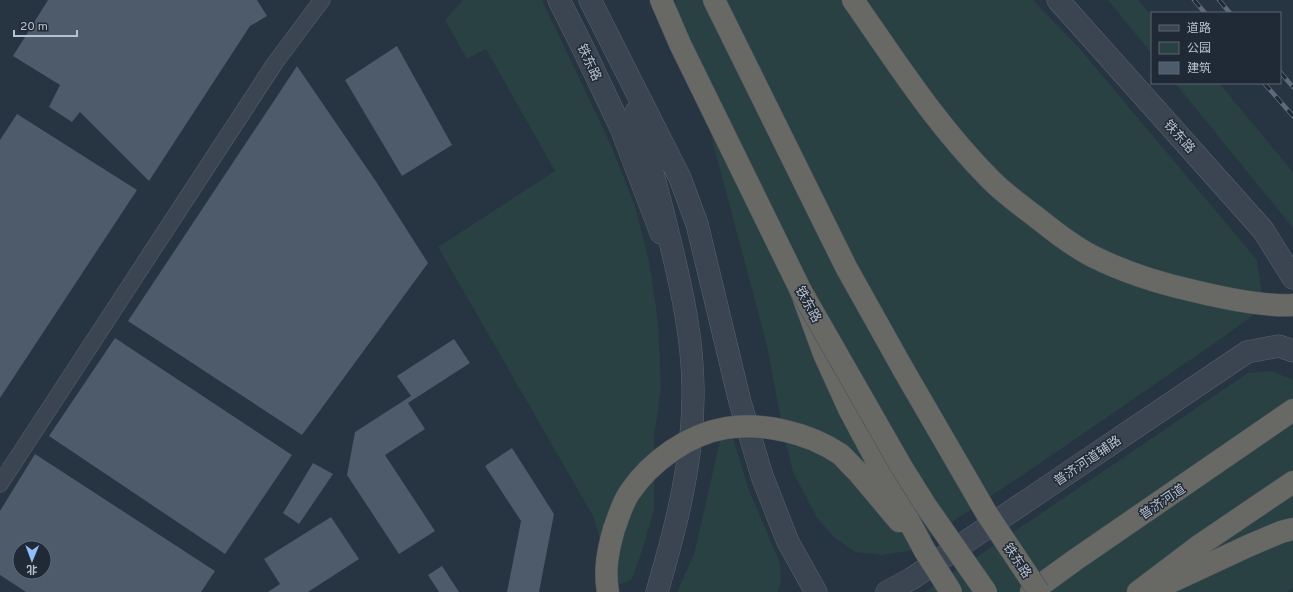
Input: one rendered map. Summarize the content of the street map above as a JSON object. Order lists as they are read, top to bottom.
{
  "streets": {
    "highway": ["铁东路", "普济河道"],
    "street": ["普济河道辅路"]
  },
  "legend": ["道路", "公园", "建筑"],
  "scale_bar": "20 m",
  "north": "bottom"
}
